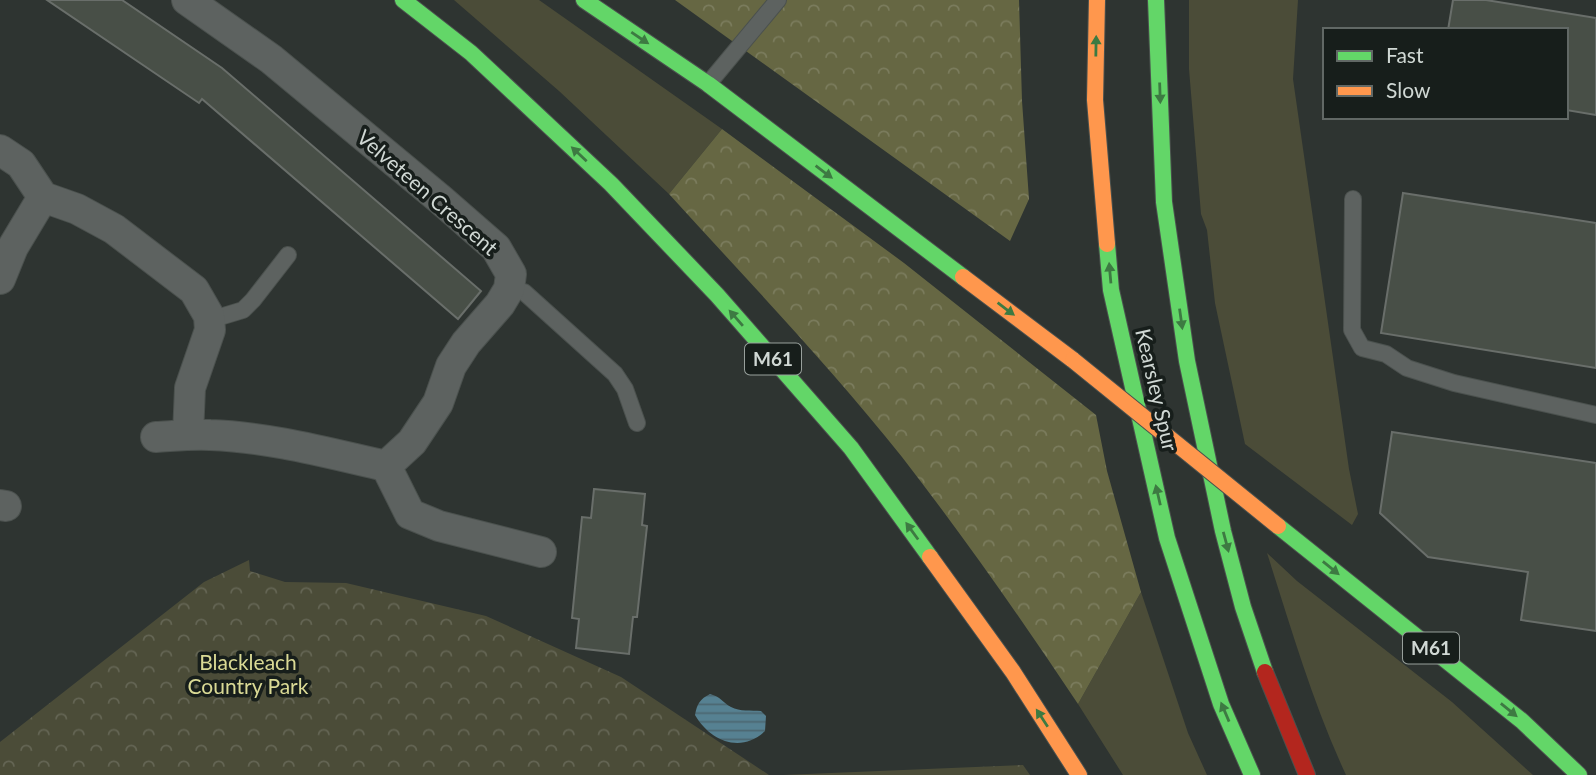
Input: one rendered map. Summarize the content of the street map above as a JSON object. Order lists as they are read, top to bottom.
{
  "streets": {
    "highway": ["M61", "Kearsley Spur"],
    "street": ["Velveteen Crescent"]
  },
  "parks": ["Blackleach Country Park"],
  "legend": ["Fast", "Slow"]
}
